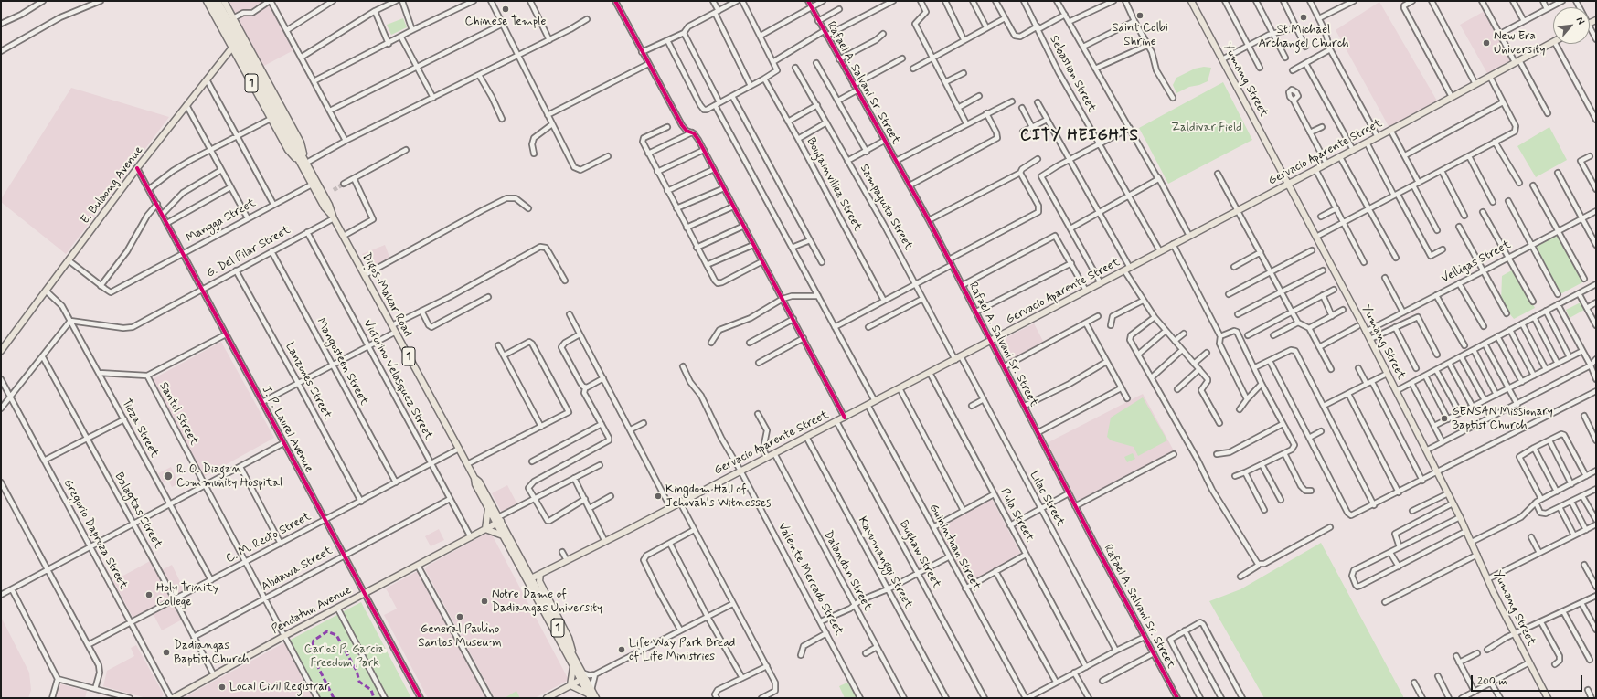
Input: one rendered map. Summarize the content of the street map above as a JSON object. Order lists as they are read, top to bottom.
{
  "streets": {
    "main road": [
      "Yumang Street",
      "1",
      "Gervacio Aparente Street",
      "E. Bulaong Avenue",
      "Digos-Makar Road",
      "Pendatun Avenue"
    ],
    "street": [
      "Sebastian Street",
      "Rafael A. Salvani Sr. Street",
      "Bougainvillea Street",
      "Sampaguita Street",
      "Mangga Street",
      "G. Del Pilar Street",
      "Velligas Street",
      "Mangosteen Street",
      "Victorino Velasquez Street",
      "Lanzones Street",
      "Santol Street",
      "Tieza Street",
      "J. P. Laurel Avenue",
      "Lilac Street",
      "Balagtas Street",
      "Pula Street",
      "Gregorio Daproza Street",
      "C. M. Recto Street",
      "Guinintuan Street",
      "Bughaw Street",
      "Kayumanggi Street",
      "Abdawa Street",
      "Dalandan Street",
      "Valente Mercado Street"
    ]
  },
  "crossings": [
    ["Sebastian Street", "Gervacio Aparente Street"],
    ["Yumang Street", "Gervacio Aparente Street"],
    ["Yumang Street", "Velligas Street"],
    ["Rafael A. Salvani Sr. Street", "Gervacio Aparente Street"],
    ["Gervacio Aparente Street", "Sampaguita Street"],
    ["Gervacio Aparente Street", "Digos-Makar Road"],
    ["Gervacio Aparente Street", "Lilac Street"],
    ["Gervacio Aparente Street", "Pula Street"],
    ["Gervacio Aparente Street", "Guinintuan Street"],
    ["Gervacio Aparente Street", "Bughaw Street"],
    ["Gervacio Aparente Street", "Kayumanggi Street"],
    ["Gervacio Aparente Street", "Dalandan Street"],
    ["Gervacio Aparente Street", "Valente Mercado Street"],
    ["E. Bulaong Avenue", "Mangga Street"],
    ["E. Bulaong Avenue", "Digos-Makar Road"],
    ["E. Bulaong Avenue", "Tieza Street"],
    ["E. Bulaong Avenue", "J. P. Laurel Avenue"],
    ["Mangga Street", "Digos-Makar Road"],
    ["Mangga Street", "J. P. Laurel Avenue"],
    ["G. Del Pilar Street", "Digos-Makar Road"],
    ["G. Del Pilar Street", "Mangosteen Street"],
    ["G. Del Pilar Street", "Victorino Velasquez Street"],
    ["G. Del Pilar Street", "Lanzones Street"],
    ["G. Del Pilar Street", "Tieza Street"],
    ["G. Del Pilar Street", "J. P. Laurel Avenue"],
    ["Digos-Makar Road", "C. M. Recto Street"],
    ["Digos-Makar Road", "Pendatun Avenue"],
    ["Mangosteen Street", "C. M. Recto Street"],
    ["Victorino Velasquez Street", "C. M. Recto Street"],
    ["Victorino Velasquez Street", "Abdawa Street"],
    ["Victorino Velasquez Street", "Pendatun Avenue"],
    ["Lanzones Street", "C. M. Recto Street"],
    ["Santol Street", "C. M. Recto Street"],
    ["Santol Street", "Abdawa Street"],
    ["Santol Street", "Pendatun Avenue"],
    ["Tieza Street", "C. M. Recto Street"],
    ["J. P. Laurel Avenue", "C. M. Recto Street"],
    ["J. P. Laurel Avenue", "Abdawa Street"],
    ["J. P. Laurel Avenue", "Pendatun Avenue"],
    ["Balagtas Street", "C. M. Recto Street"],
    ["Balagtas Street", "Abdawa Street"],
    ["Balagtas Street", "Pendatun Avenue"],
    ["Gregorio Daproza Street", "C. M. Recto Street"],
    ["Gregorio Daproza Street", "Pendatun Avenue"]
  ],
  "districts": ["CITY HEIGHTS"],
  "parks": ["Zaldivar Field", "Carlos P. Garcia Freedom Park"],
  "places": [
    "Chinese Temple",
    "Saint Colbi Shrine",
    "St Michael Archangel Church",
    "New Era University",
    "GENSAN Missionary Baptist Church",
    "R. O. Diagan Community Hospital",
    "Kingdom Hall of Jehovah's Witnesses",
    "Holy Trinity College",
    "Notre Dame of Dadiangas University",
    "General Paulino Santos Museum",
    "Life Way Park Bread of Life Ministries",
    "Dadiangas Baptist Church",
    "Local Civil Registrar"
  ],
  "scale_bar": "200 m",
  "north": "top right"
}
